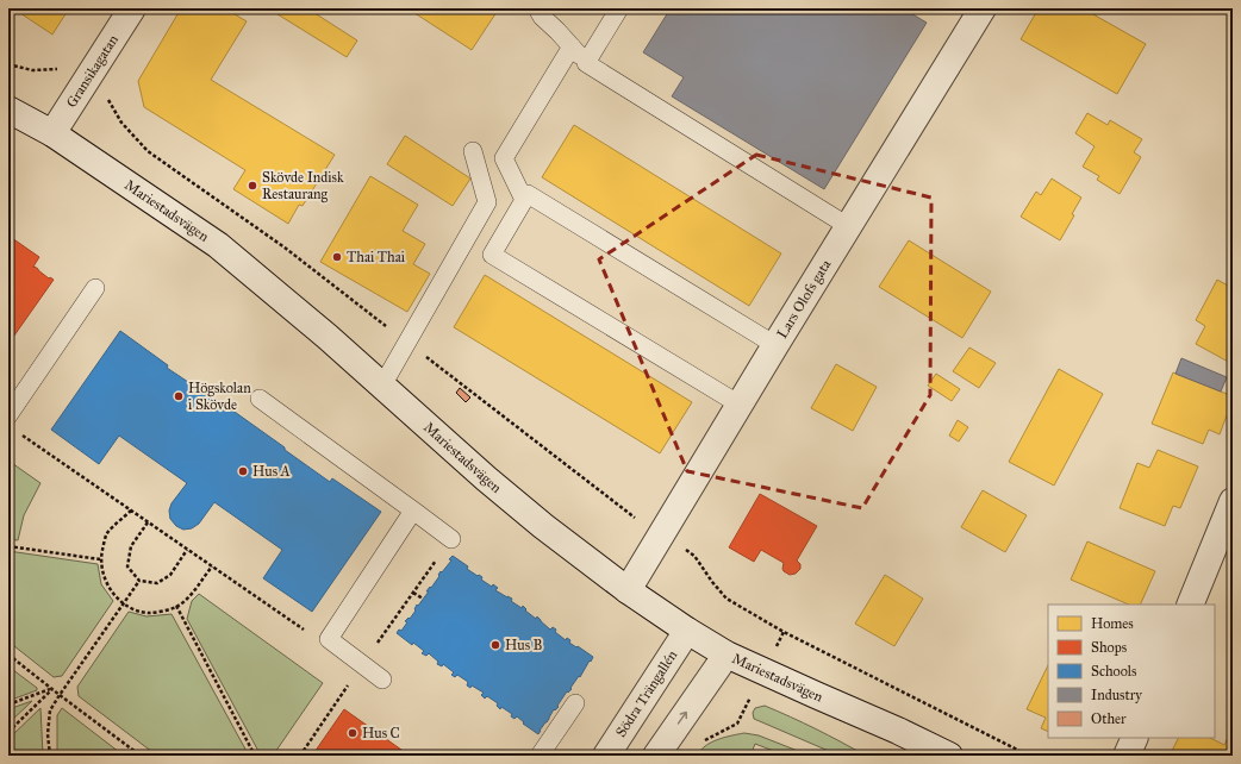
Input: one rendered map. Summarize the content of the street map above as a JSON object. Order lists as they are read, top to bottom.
{
  "streets": {
    "street": [
      "Gransikagatan",
      "Mariestadsvägen",
      "Lars Olofs gata",
      "Södra Trängallén"
    ]
  },
  "crossings": [
    ["Gransikagatan", "Mariestadsvägen"],
    ["Mariestadsvägen", "Lars Olofs gata"],
    ["Mariestadsvägen", "Södra Trängallén"]
  ],
  "places": [
    "Skövde Indisk Restaurang",
    "Thai Thai",
    "Högskolan i Skövde",
    "Hus A",
    "Hus B",
    "Hus C"
  ],
  "legend": [
    "Homes",
    "Shops",
    "Schools",
    "Industry",
    "Other"
  ]
}
